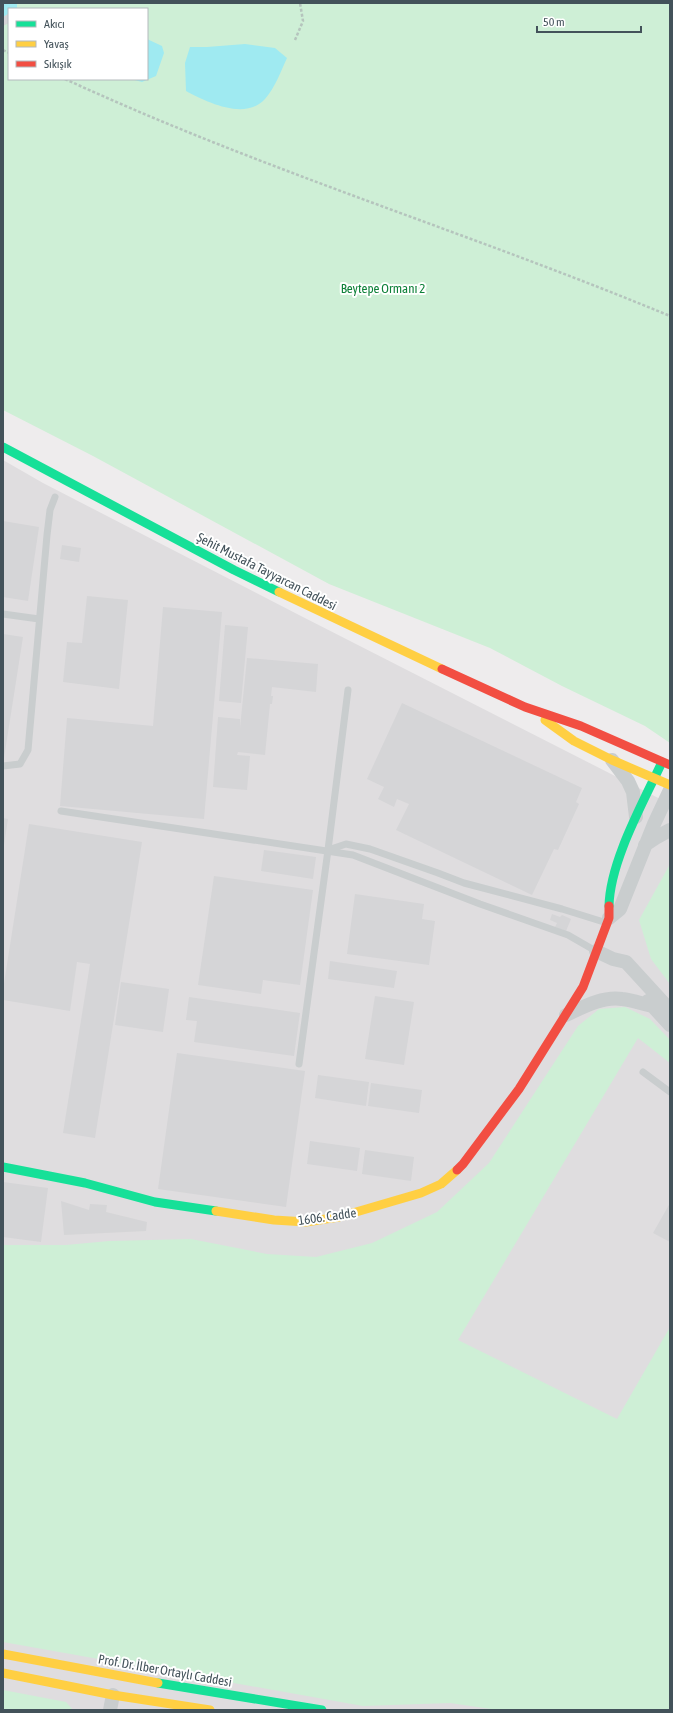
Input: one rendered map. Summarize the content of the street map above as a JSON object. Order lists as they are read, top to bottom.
{
  "streets": {
    "street": ["Şehit Mustafa Tayyarcan Caddesi", "1606. Cadde", "Prof. Dr. İlber Ortaylı Caddesi"]
  },
  "crossings": [
    ["Şehit Mustafa Tayyarcan Caddesi", "1606. Cadde"]
  ],
  "parks": ["Beytepe Ormanı 2"],
  "legend": ["Akıcı", "Yavaş", "Sıkışık"],
  "scale_bar": "50 m"
}
